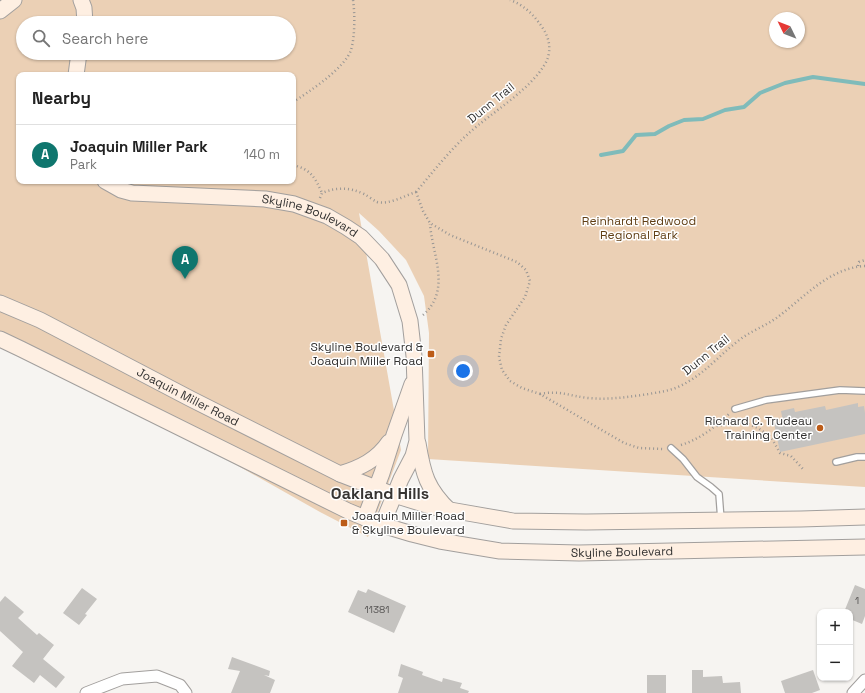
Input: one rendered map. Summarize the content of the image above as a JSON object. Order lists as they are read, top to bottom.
{
  "streets": {
    "main road": ["Skyline Boulevard", "Joaquin Miller Road"],
    "path": ["Dunn Trail"]
  },
  "crossings": [
    ["Dunn Trail", "Skyline Boulevard"],
    ["Skyline Boulevard", "Joaquin Miller Road"]
  ],
  "districts": ["Oakland Hills"],
  "parks": ["Reinhardt Redwood Regional Park"],
  "places": {
    "transit": ["Skyline Boulevard & Joaquin Miller Road", "Joaquin Miller Road & Skyline Boulevard"],
    "other": ["Richard C. Trudeau Training Center"]
  },
  "house_numbers": ["1", "11381"],
  "north": "top left",
  "page": {
    "search": "Search here",
    "heading": "Nearby",
    "list": [
      {
        "mark": "A",
        "name": "Joaquin Miller Park",
        "note": "Park",
        "value": "140 m"
      }
    ],
    "pins": "A",
    "map_buttons": ["+", "−"]
  }
}
